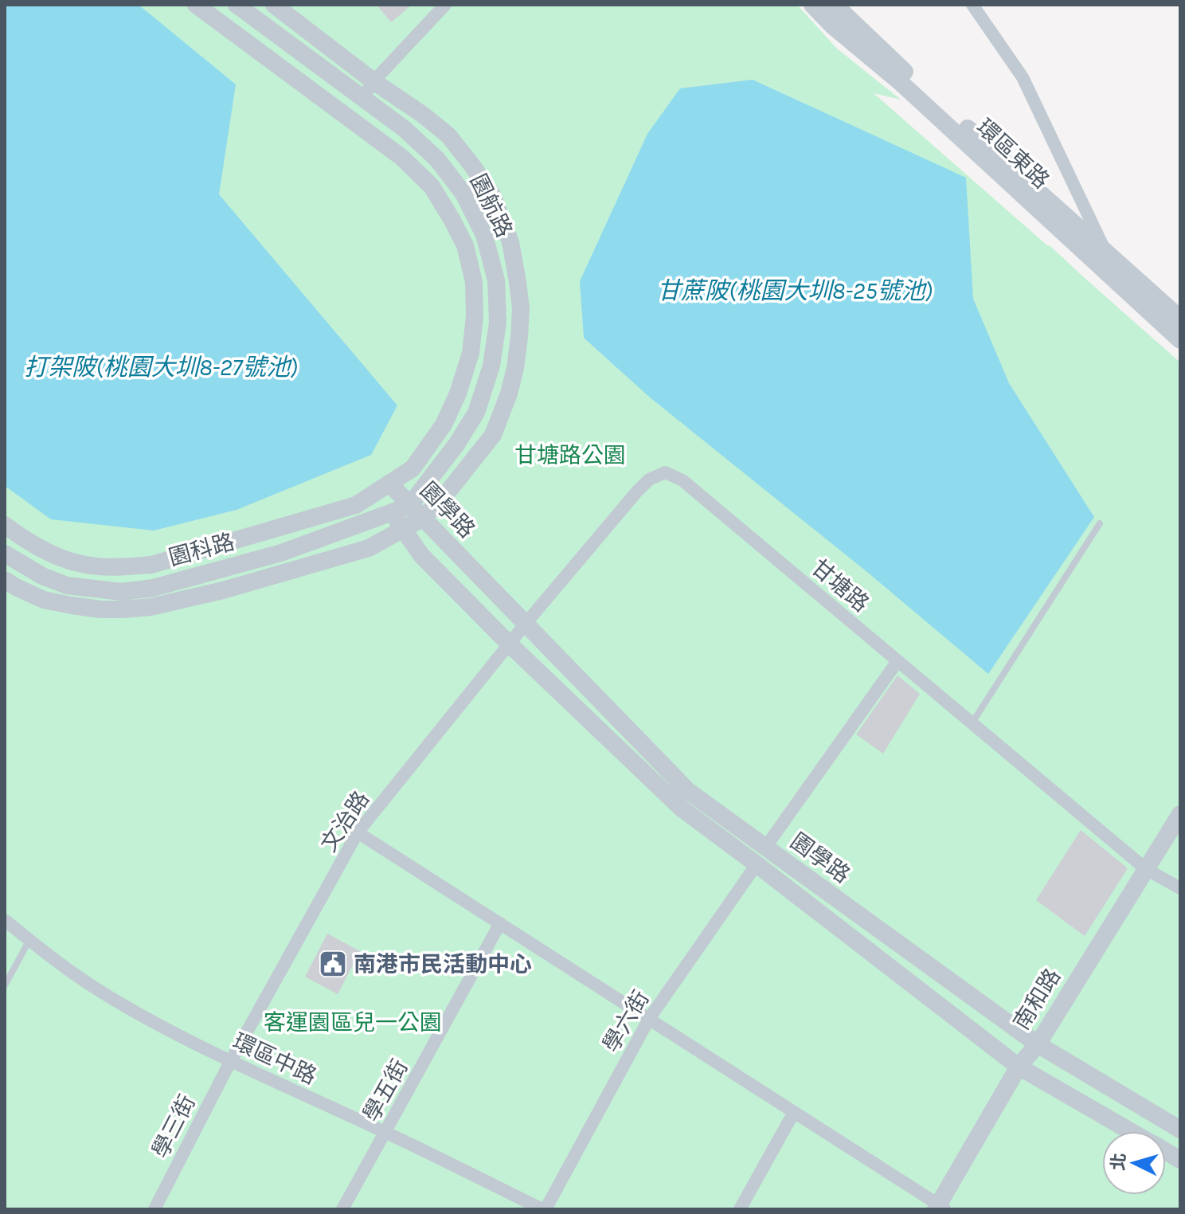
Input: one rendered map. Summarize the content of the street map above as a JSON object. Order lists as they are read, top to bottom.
{
  "streets": {
    "street": [
      "環區東路",
      "園航路",
      "園學路",
      "園科路",
      "甘塘路",
      "文治路",
      "南和路",
      "學六街",
      "環區中路",
      "學五街",
      "學三街"
    ]
  },
  "crossings": [
    ["園航路", "園學路"],
    ["園航路", "園科路"],
    ["園學路", "園科路"],
    ["園學路", "甘塘路"],
    ["園學路", "文治路"],
    ["園學路", "南和路"],
    ["園學路", "學六街"],
    ["甘塘路", "文治路"],
    ["甘塘路", "南和路"],
    ["文治路", "環區中路"],
    ["文治路", "學三街"],
    ["學六街", "環區中路"],
    ["環區中路", "學五街"],
    ["環區中路", "學三街"]
  ],
  "water": ["甘蔗陂(桃園大圳8-25號池)", "打架陂(桃園大圳8-27號池)"],
  "parks": ["甘塘路公園", "客運園區兒一公園"],
  "places": {
    "public building": ["南港市民活動中心"]
  },
  "north": "left"
}
